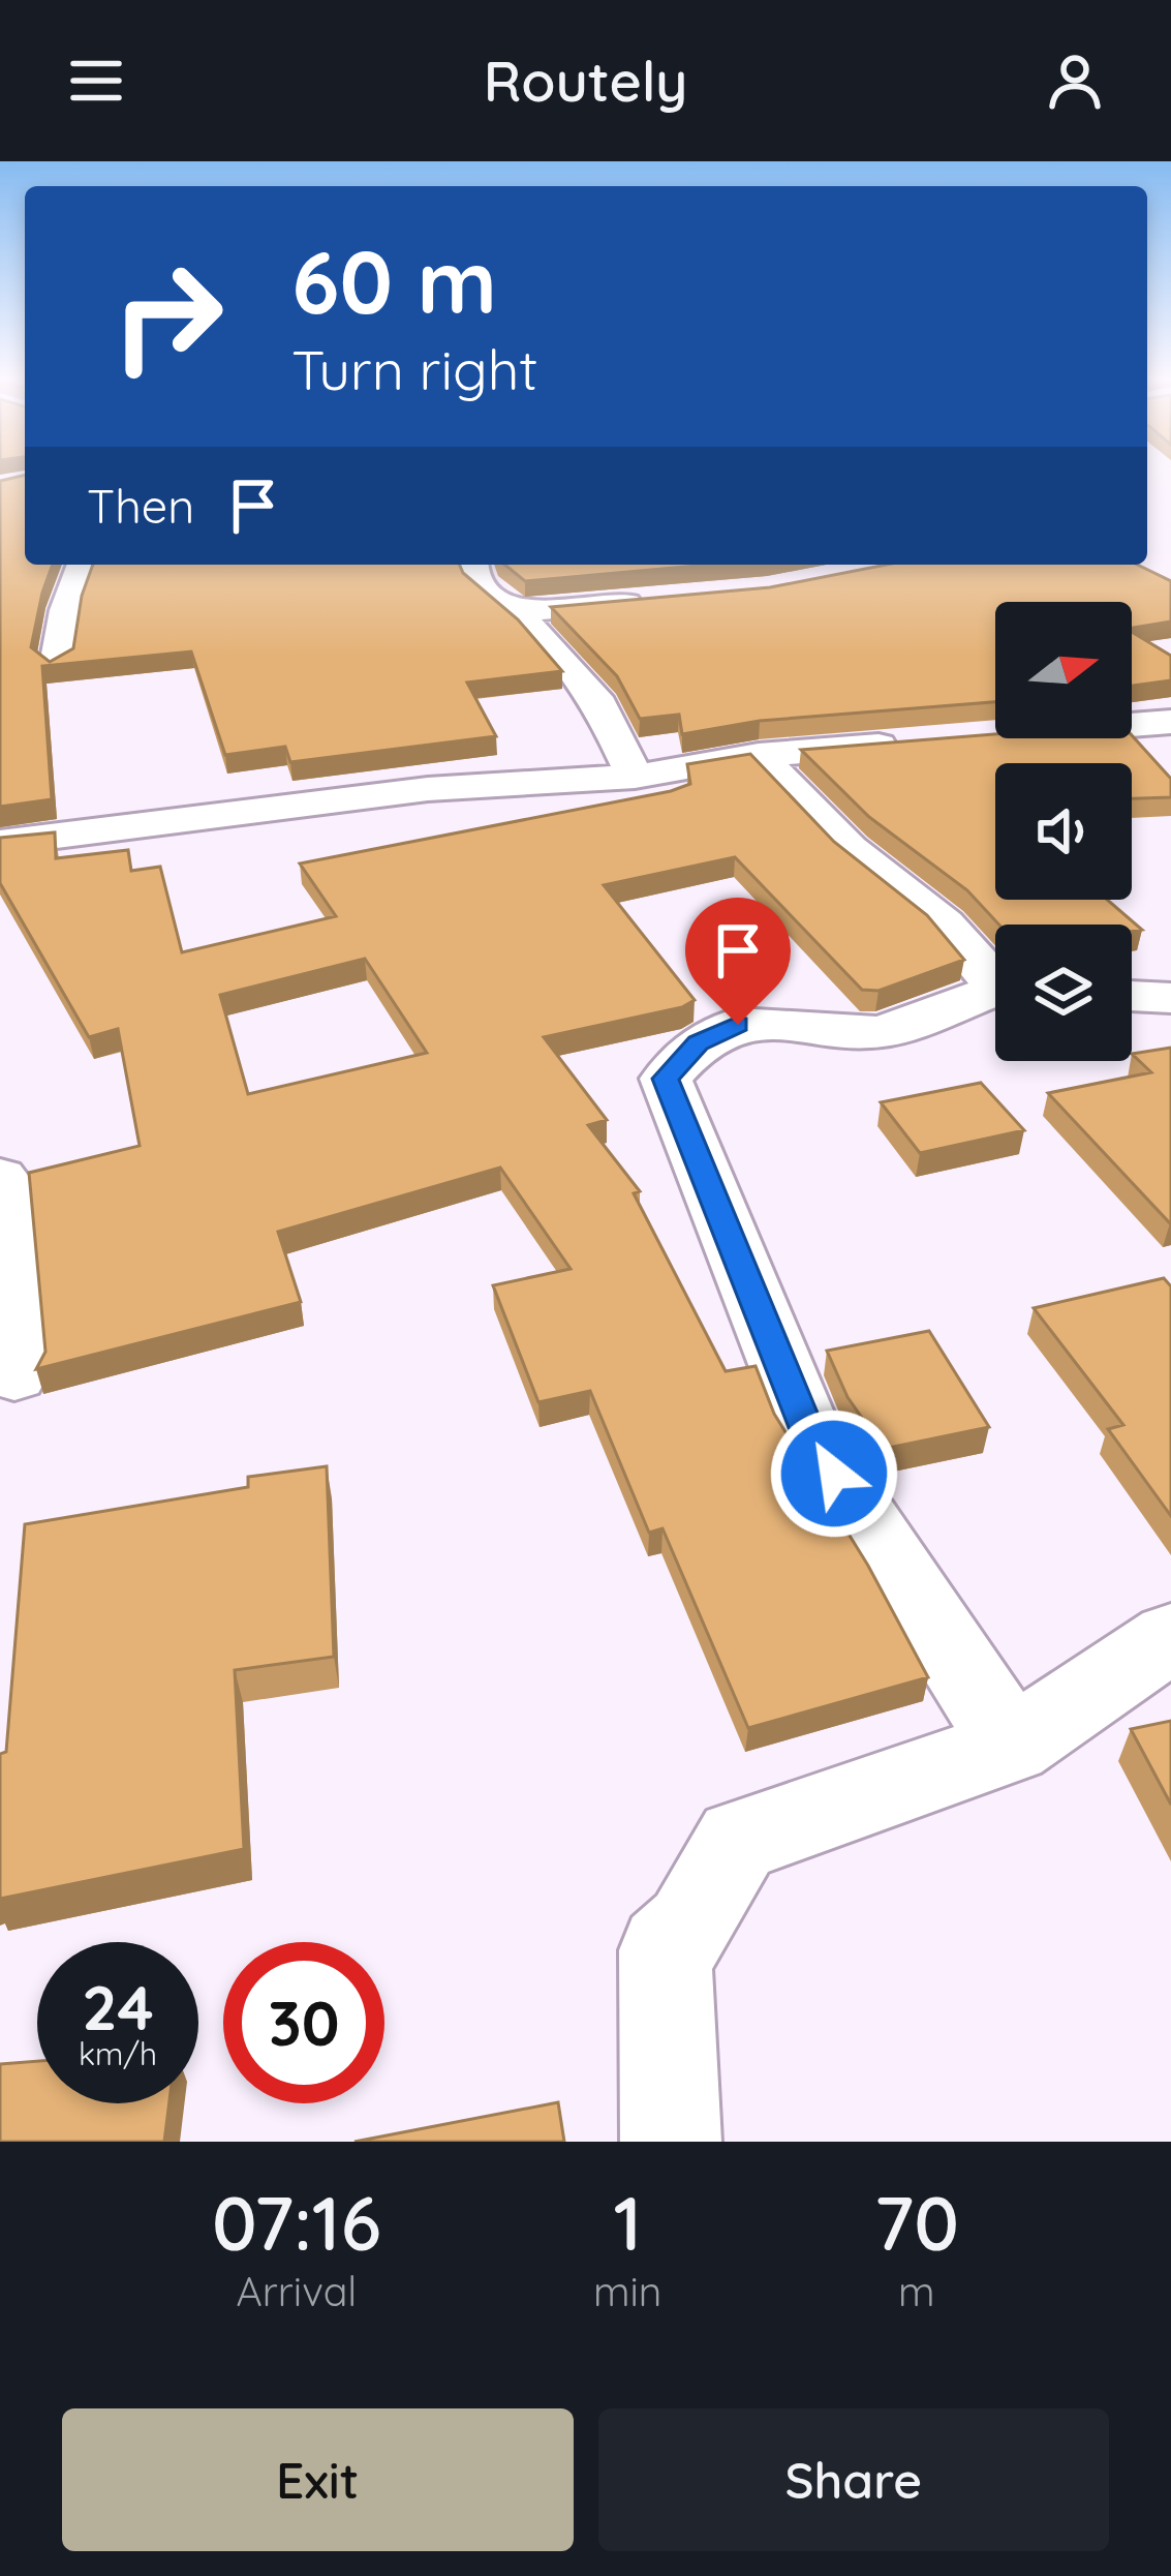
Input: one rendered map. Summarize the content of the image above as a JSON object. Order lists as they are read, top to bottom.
{
  "north": "right",
  "page": {
    "header": "Routely",
    "turn": ["60 m", "Turn right"],
    "then": "Then",
    "speed": "24 km/h",
    "limit": "30",
    "eta": [
      "07:16",
      "Arrival",
      "1",
      "min",
      "70",
      "m"
    ],
    "buttons": ["Exit", "Share"]
  }
}
